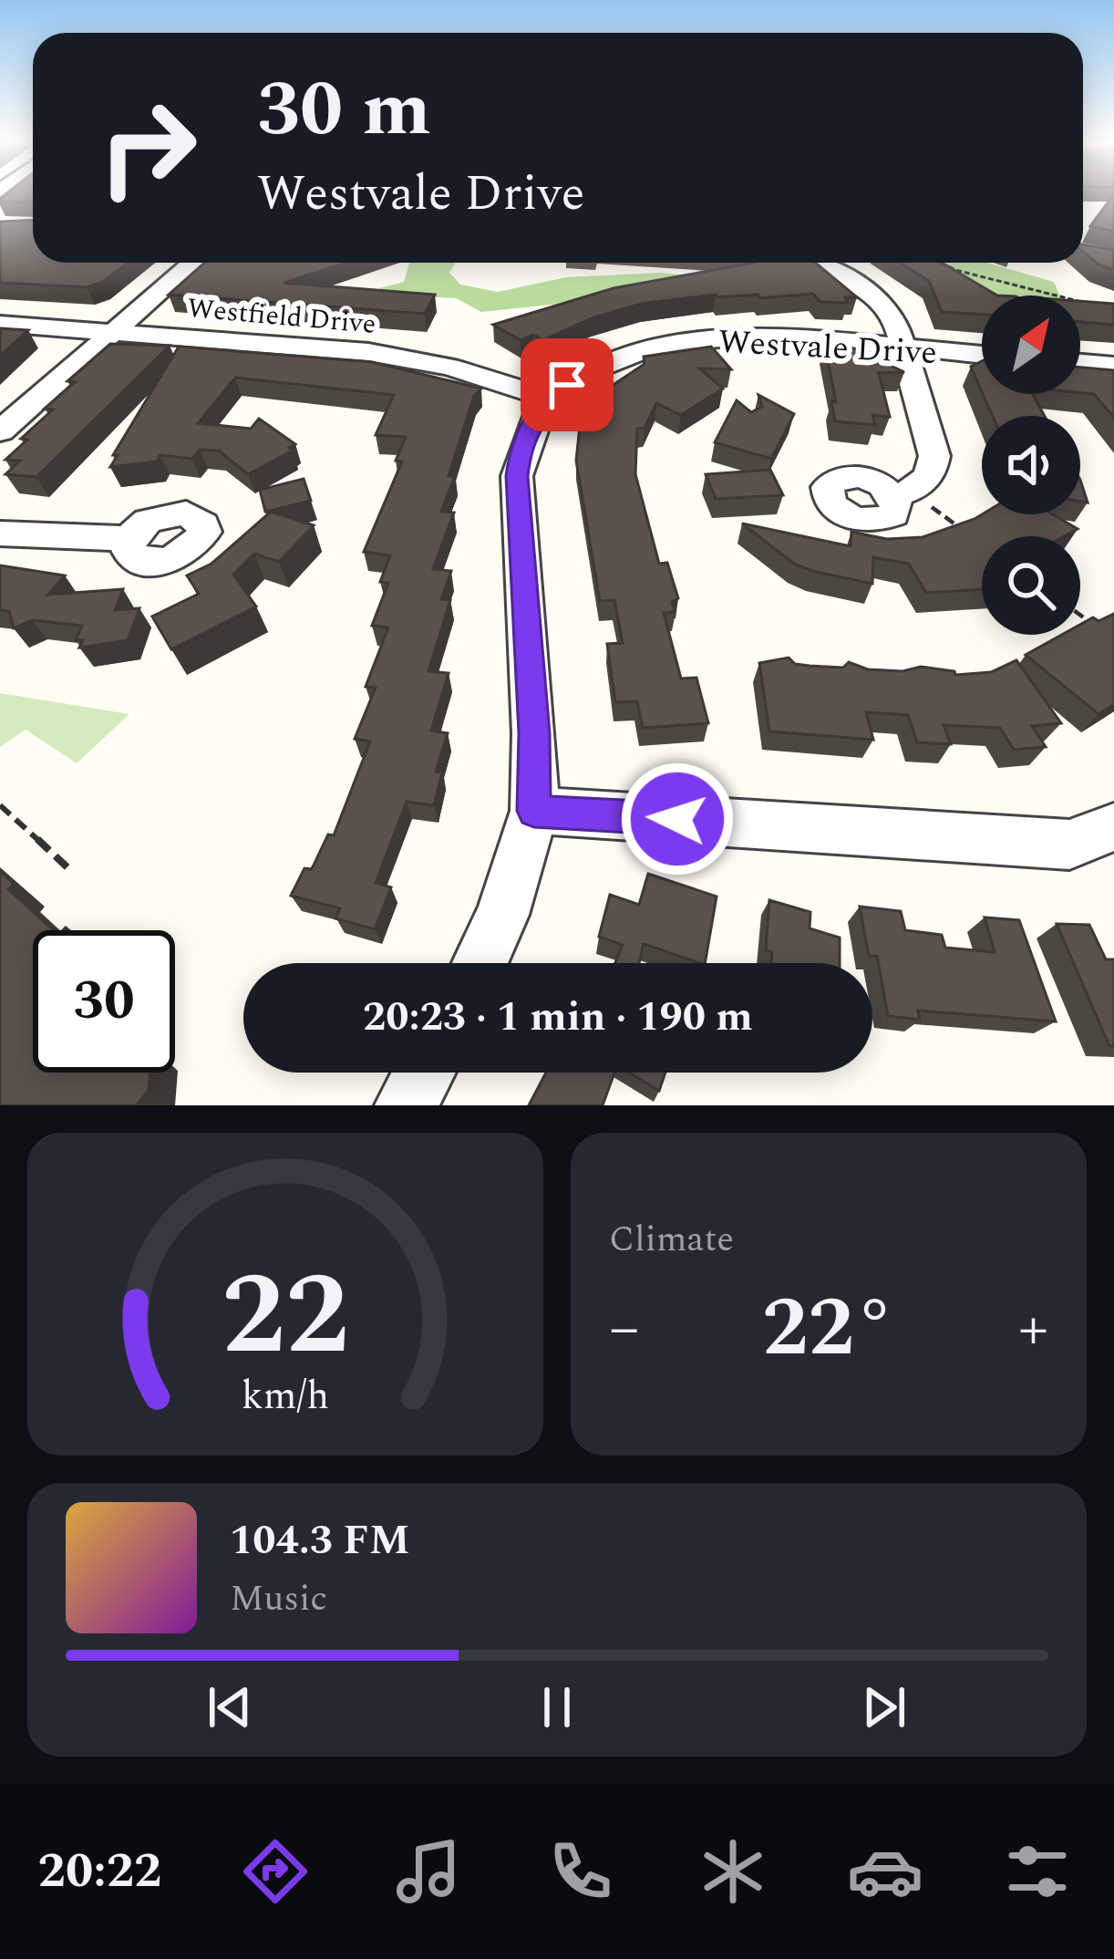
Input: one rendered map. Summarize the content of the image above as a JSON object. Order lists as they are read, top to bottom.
{
  "streets": {
    "street": ["Westfield Drive", "Westvale Drive"]
  },
  "crossings": [
    ["Westfield Drive", "Westvale Drive"]
  ],
  "north": "top right",
  "page": {
    "turn": ["30 m", "Westvale Drive"],
    "limit": "30",
    "trip": "20:23 · 1 min · 190 m",
    "tile": "Climate",
    "heat": ["−", "22°", "+"],
    "song": ["104.3 FM", "Music"],
    "tabs": "20:22",
    "gauge": ["22", "km/h"]
  }
}
